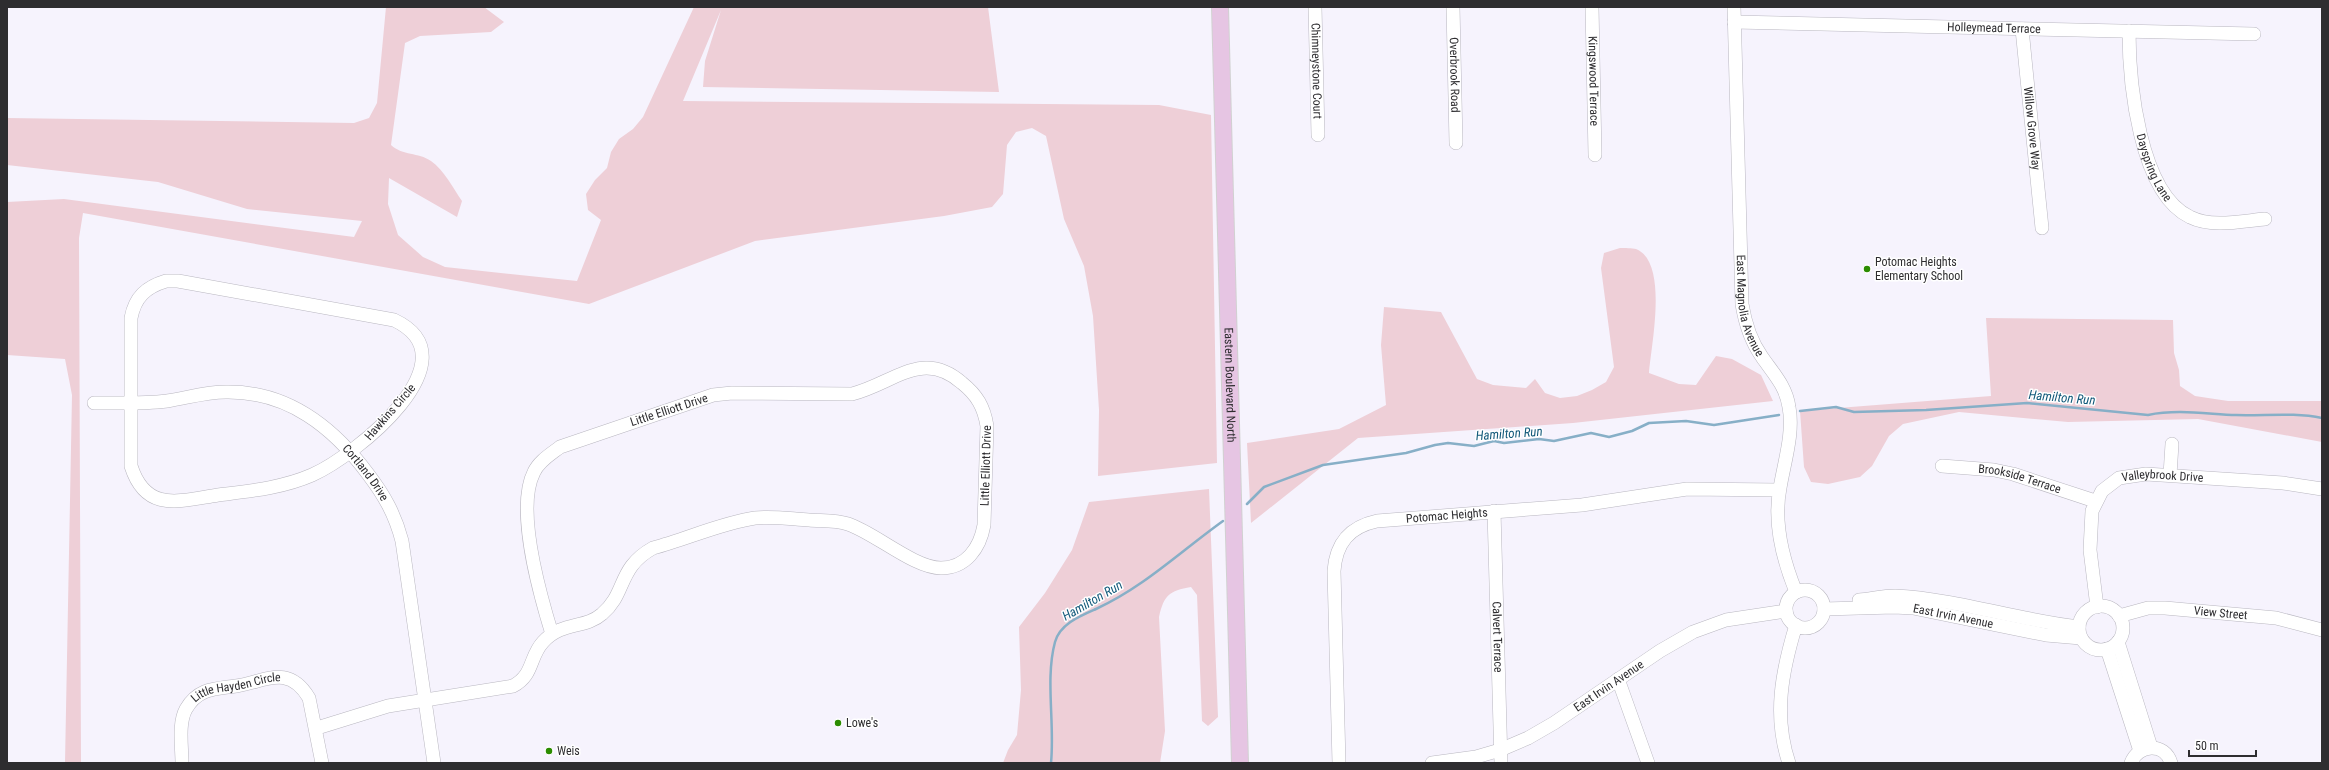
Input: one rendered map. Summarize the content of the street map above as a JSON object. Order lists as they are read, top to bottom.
{
  "streets": {
    "main road": ["Eastern Boulevard North"],
    "street": [
      "Holleymead Terrace",
      "Chimneystone Court",
      "Overbrook Road",
      "Kingswood Terrace",
      "Willow Grove Way",
      "Dayspring Lane",
      "East Magnolia Avenue",
      "Little Elliott Drive",
      "Hawkins Circle",
      "Cortland Drive",
      "Valleybrook Drive",
      "Brookside Terrace",
      "Potomac Heights",
      "View Street",
      "East Irvin Avenue",
      "Calvert Terrace",
      "Little Hayden Circle"
    ]
  },
  "crossings": [
    ["Holleymead Terrace", "Willow Grove Way"],
    ["Holleymead Terrace", "Dayspring Lane"],
    ["Holleymead Terrace", "East Magnolia Avenue"],
    ["East Magnolia Avenue", "Potomac Heights"],
    ["East Magnolia Avenue", "East Irvin Avenue"],
    ["Little Elliott Drive", "Cortland Drive"],
    ["Hawkins Circle", "Cortland Drive"],
    ["Valleybrook Drive", "Brookside Terrace"],
    ["Valleybrook Drive", "View Street"],
    ["Valleybrook Drive", "East Irvin Avenue"],
    ["Potomac Heights", "Calvert Terrace"],
    ["View Street", "East Irvin Avenue"],
    ["East Irvin Avenue", "Calvert Terrace"]
  ],
  "water": ["Hamilton Run"],
  "places": ["Potomac Heights Elementary School", "Lowe's", "Weis"],
  "scale_bar": "50 m"
}
